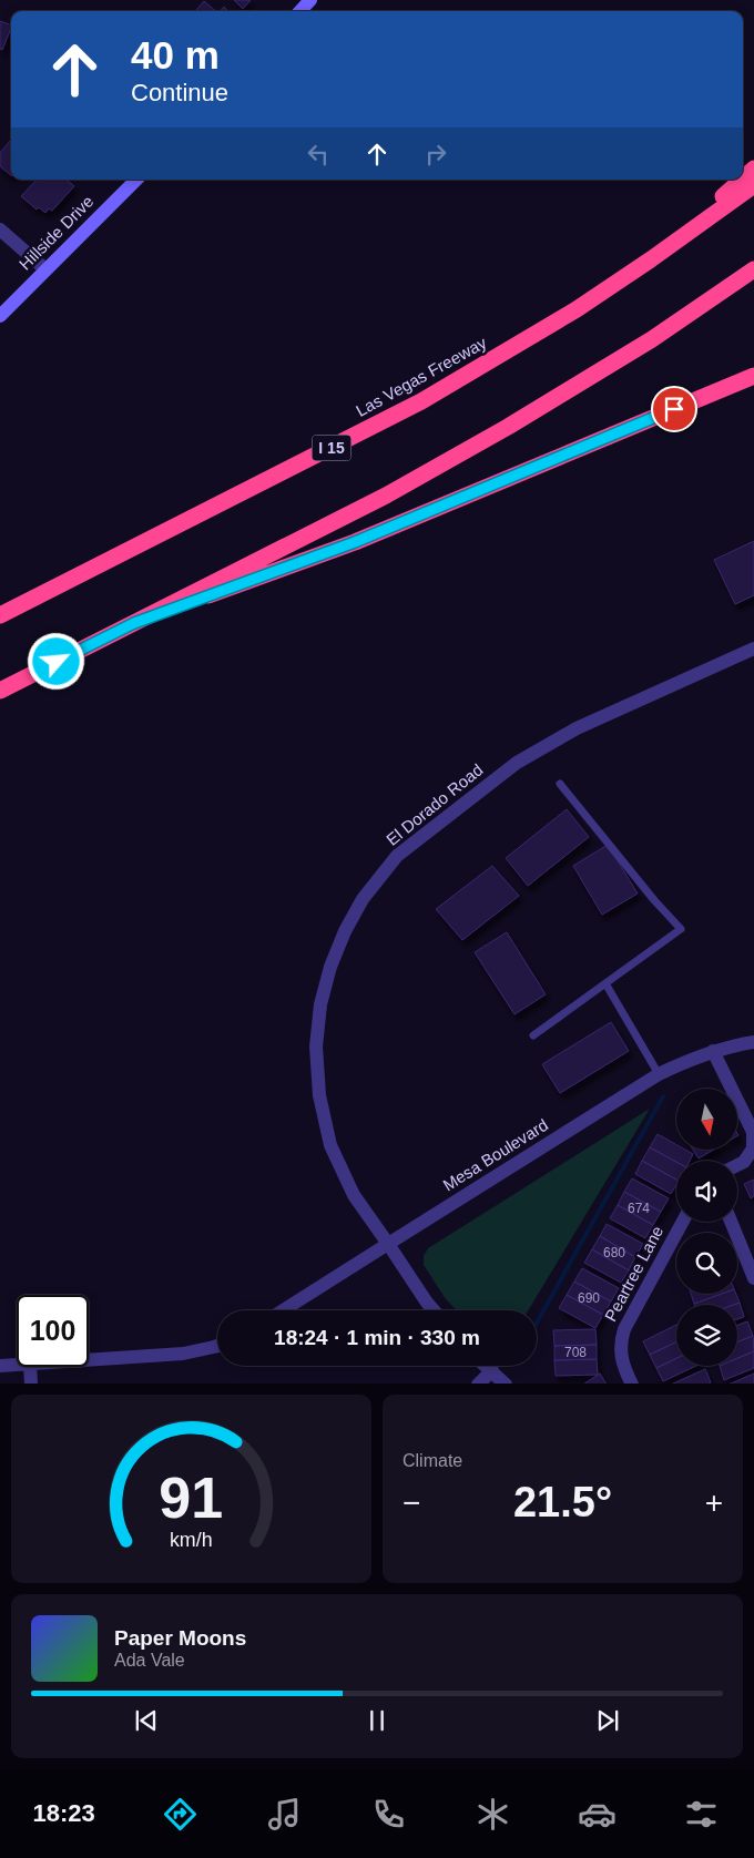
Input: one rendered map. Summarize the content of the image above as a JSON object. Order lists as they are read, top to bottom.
{
  "streets": {
    "highway": ["Las Vegas Freeway", "I 15"],
    "main road": ["Hillside Drive"],
    "street": ["El Dorado Road", "Mesa Boulevard", "Peartree Lane"]
  },
  "crossings": [
    ["El Dorado Road", "Mesa Boulevard"]
  ],
  "house_numbers": [
    "674",
    "680",
    "690",
    "708"
  ],
  "north": "bottom",
  "page": {
    "turn": ["40 m", "Continue"],
    "limit": "100",
    "trip": "18:24 · 1 min · 330 m",
    "tile": "Climate",
    "heat": ["−", "21.5°", "+"],
    "song": ["Paper Moons", "Ada Vale"],
    "tabs": "18:23",
    "gauge": ["91", "km/h"]
  }
}
